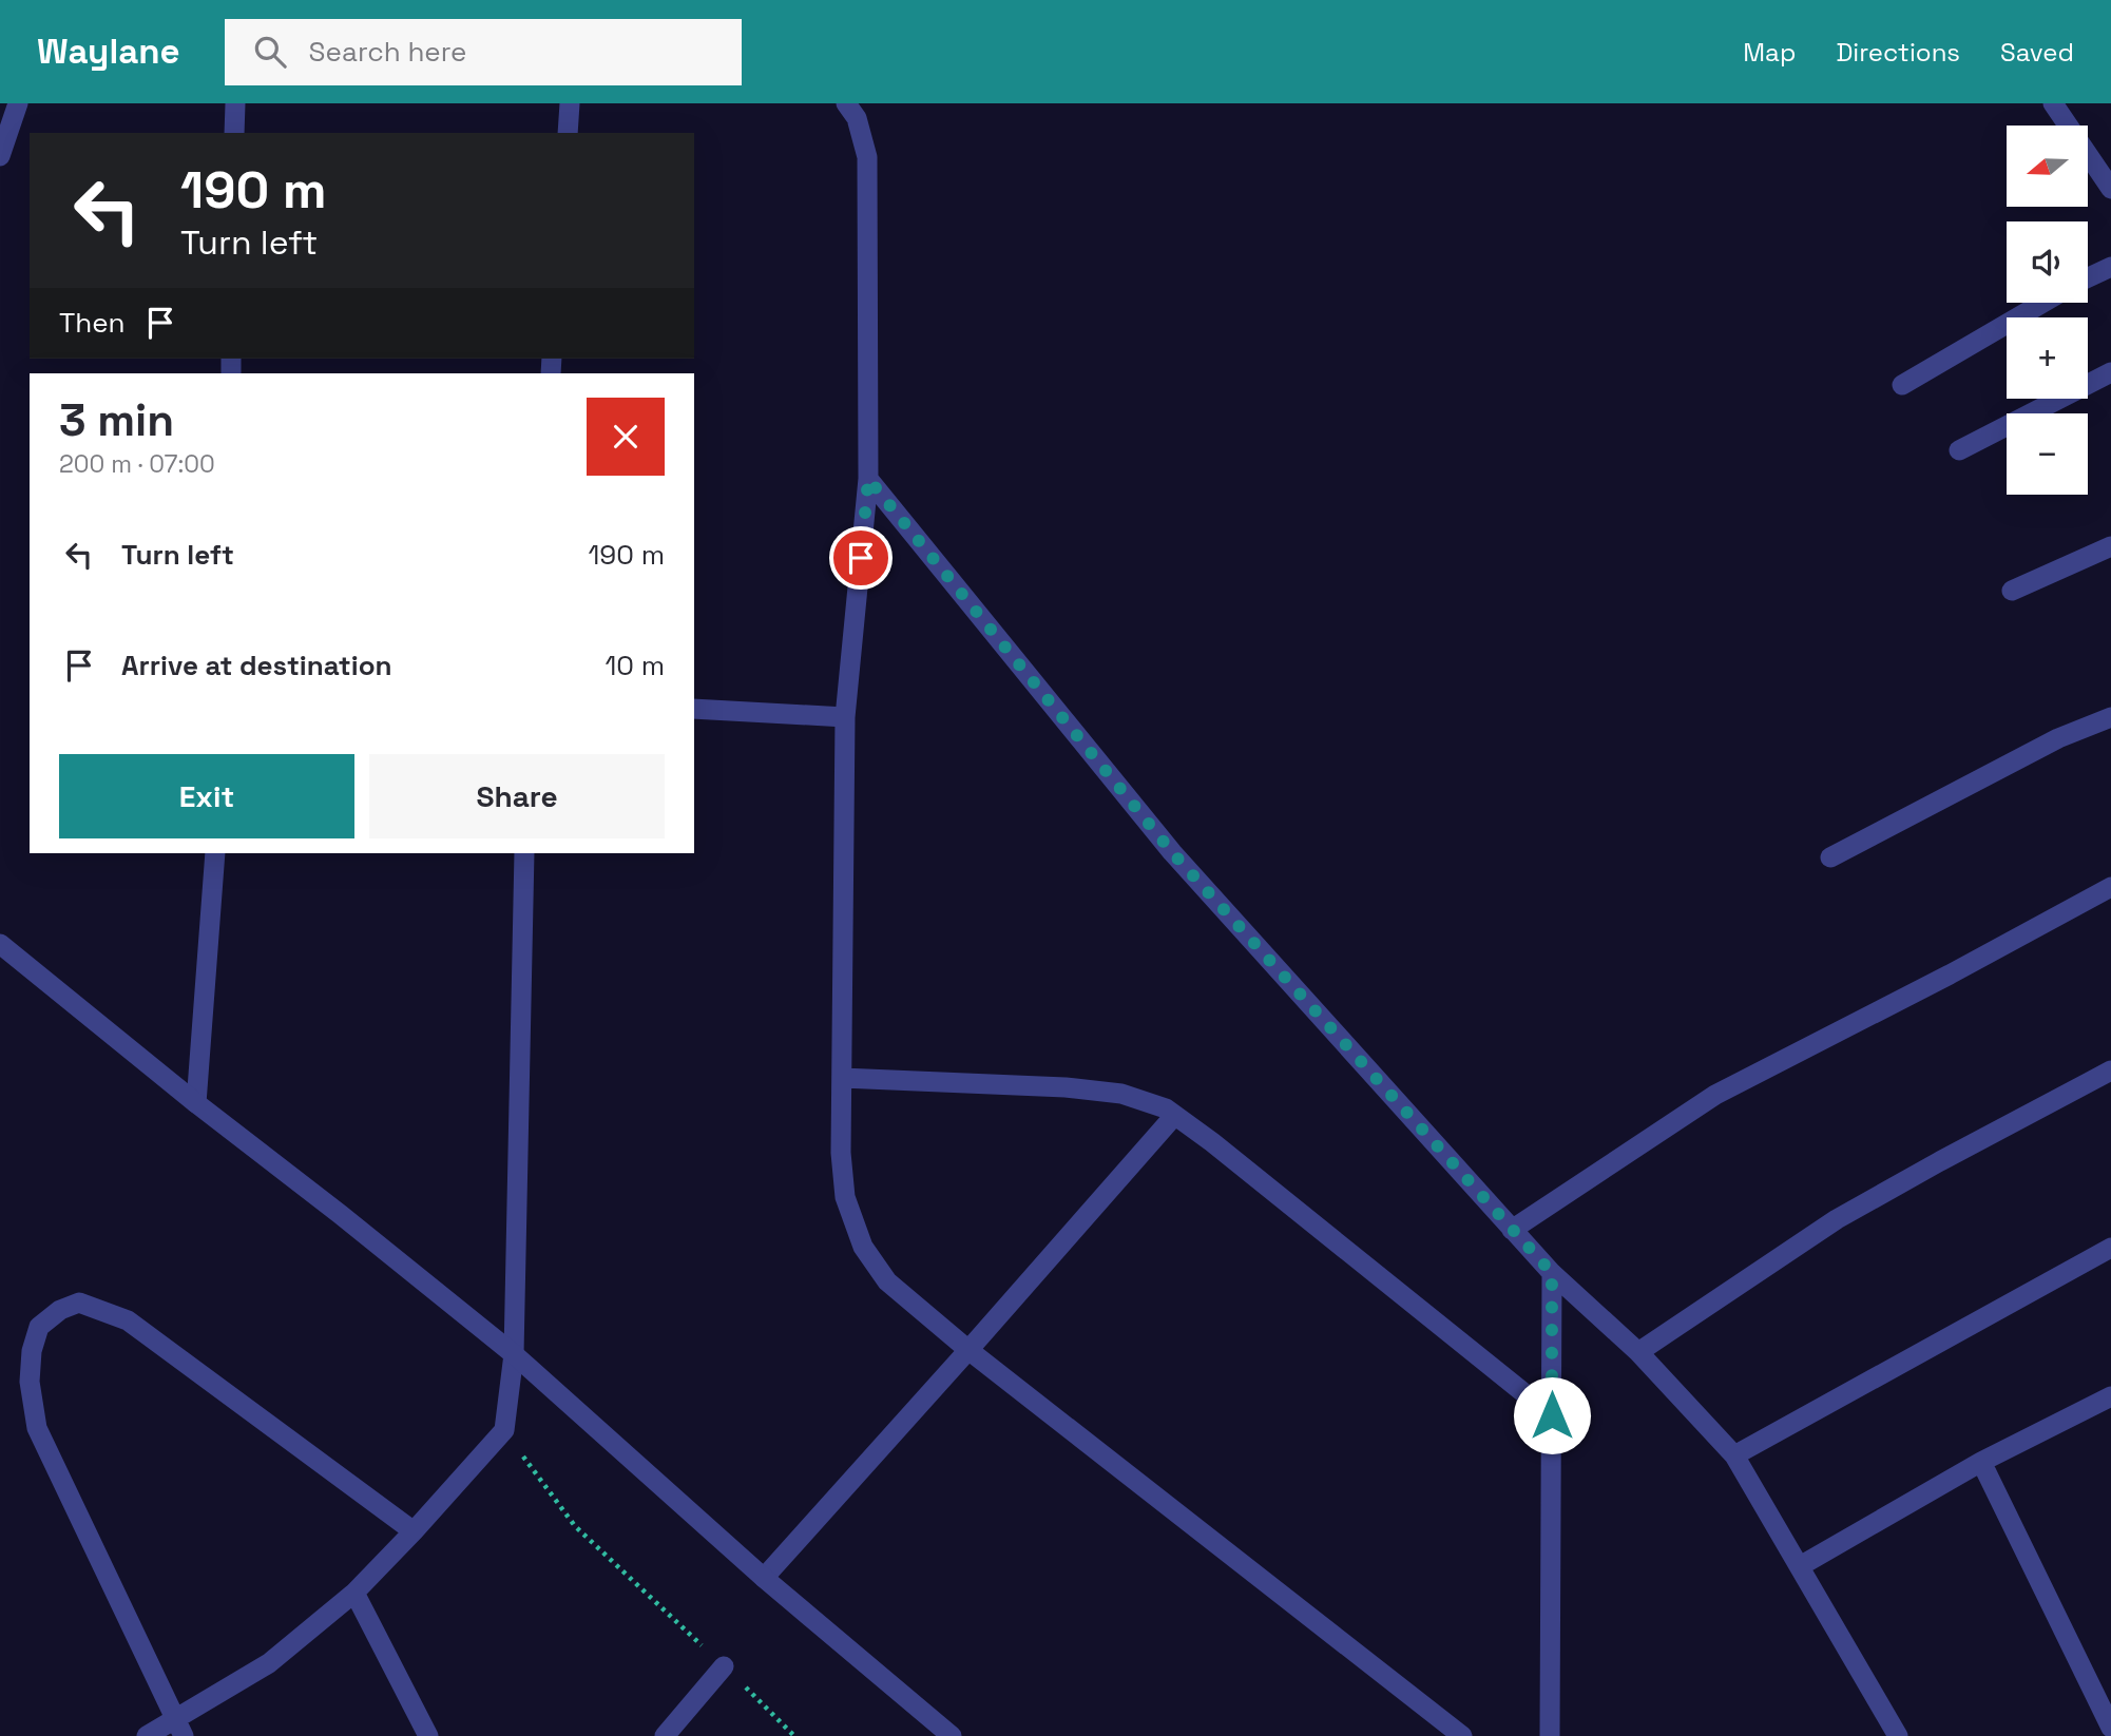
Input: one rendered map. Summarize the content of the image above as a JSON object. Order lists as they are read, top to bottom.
{
  "north": "left",
  "page": {
    "header": "Waylane",
    "search": "Search here",
    "nav": ["Map", "Directions", "Saved"],
    "map_buttons": ["+", "−"],
    "turn": ["190 m", "Turn left"],
    "then": "Then",
    "heading": ["3 min", "200 m · 07:00"],
    "list": [
      {
        "name": "Turn left",
        "value": "190 m"
      },
      {
        "name": "Arrive at destination",
        "value": "10 m"
      }
    ],
    "buttons": ["Exit", "Share"]
  }
}
